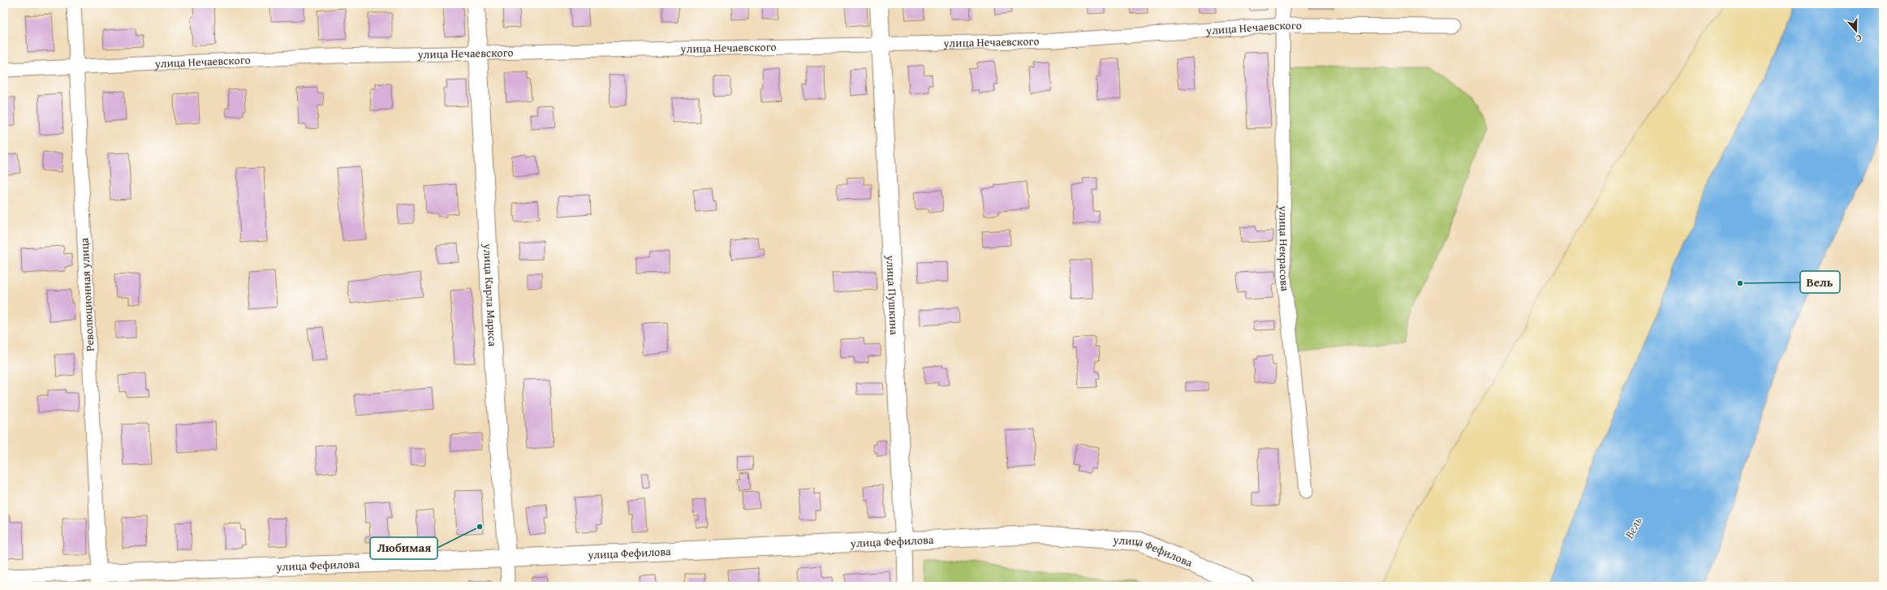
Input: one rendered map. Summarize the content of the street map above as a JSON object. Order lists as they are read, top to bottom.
{
  "streets": {
    "main road": ["улица Пушкина", "улица Карла Маркса", "улица Фефилова"],
    "street": ["улица Нечаевского", "улица Некрасова", "Революционная улица"]
  },
  "crossings": [
    ["улица Нечаевского", "улица Некрасова"],
    ["улица Нечаевского", "Революционная улица"],
    ["улица Нечаевского", "улица Пушкина"],
    ["улица Нечаевского", "улица Карла Маркса"],
    ["Революционная улица", "улица Фефилова"],
    ["улица Пушкина", "улица Фефилова"],
    ["улица Карла Маркса", "улица Фефилова"]
  ],
  "water": ["Вель"],
  "places": ["Вель", "Любимая"],
  "north": "bottom"
}
